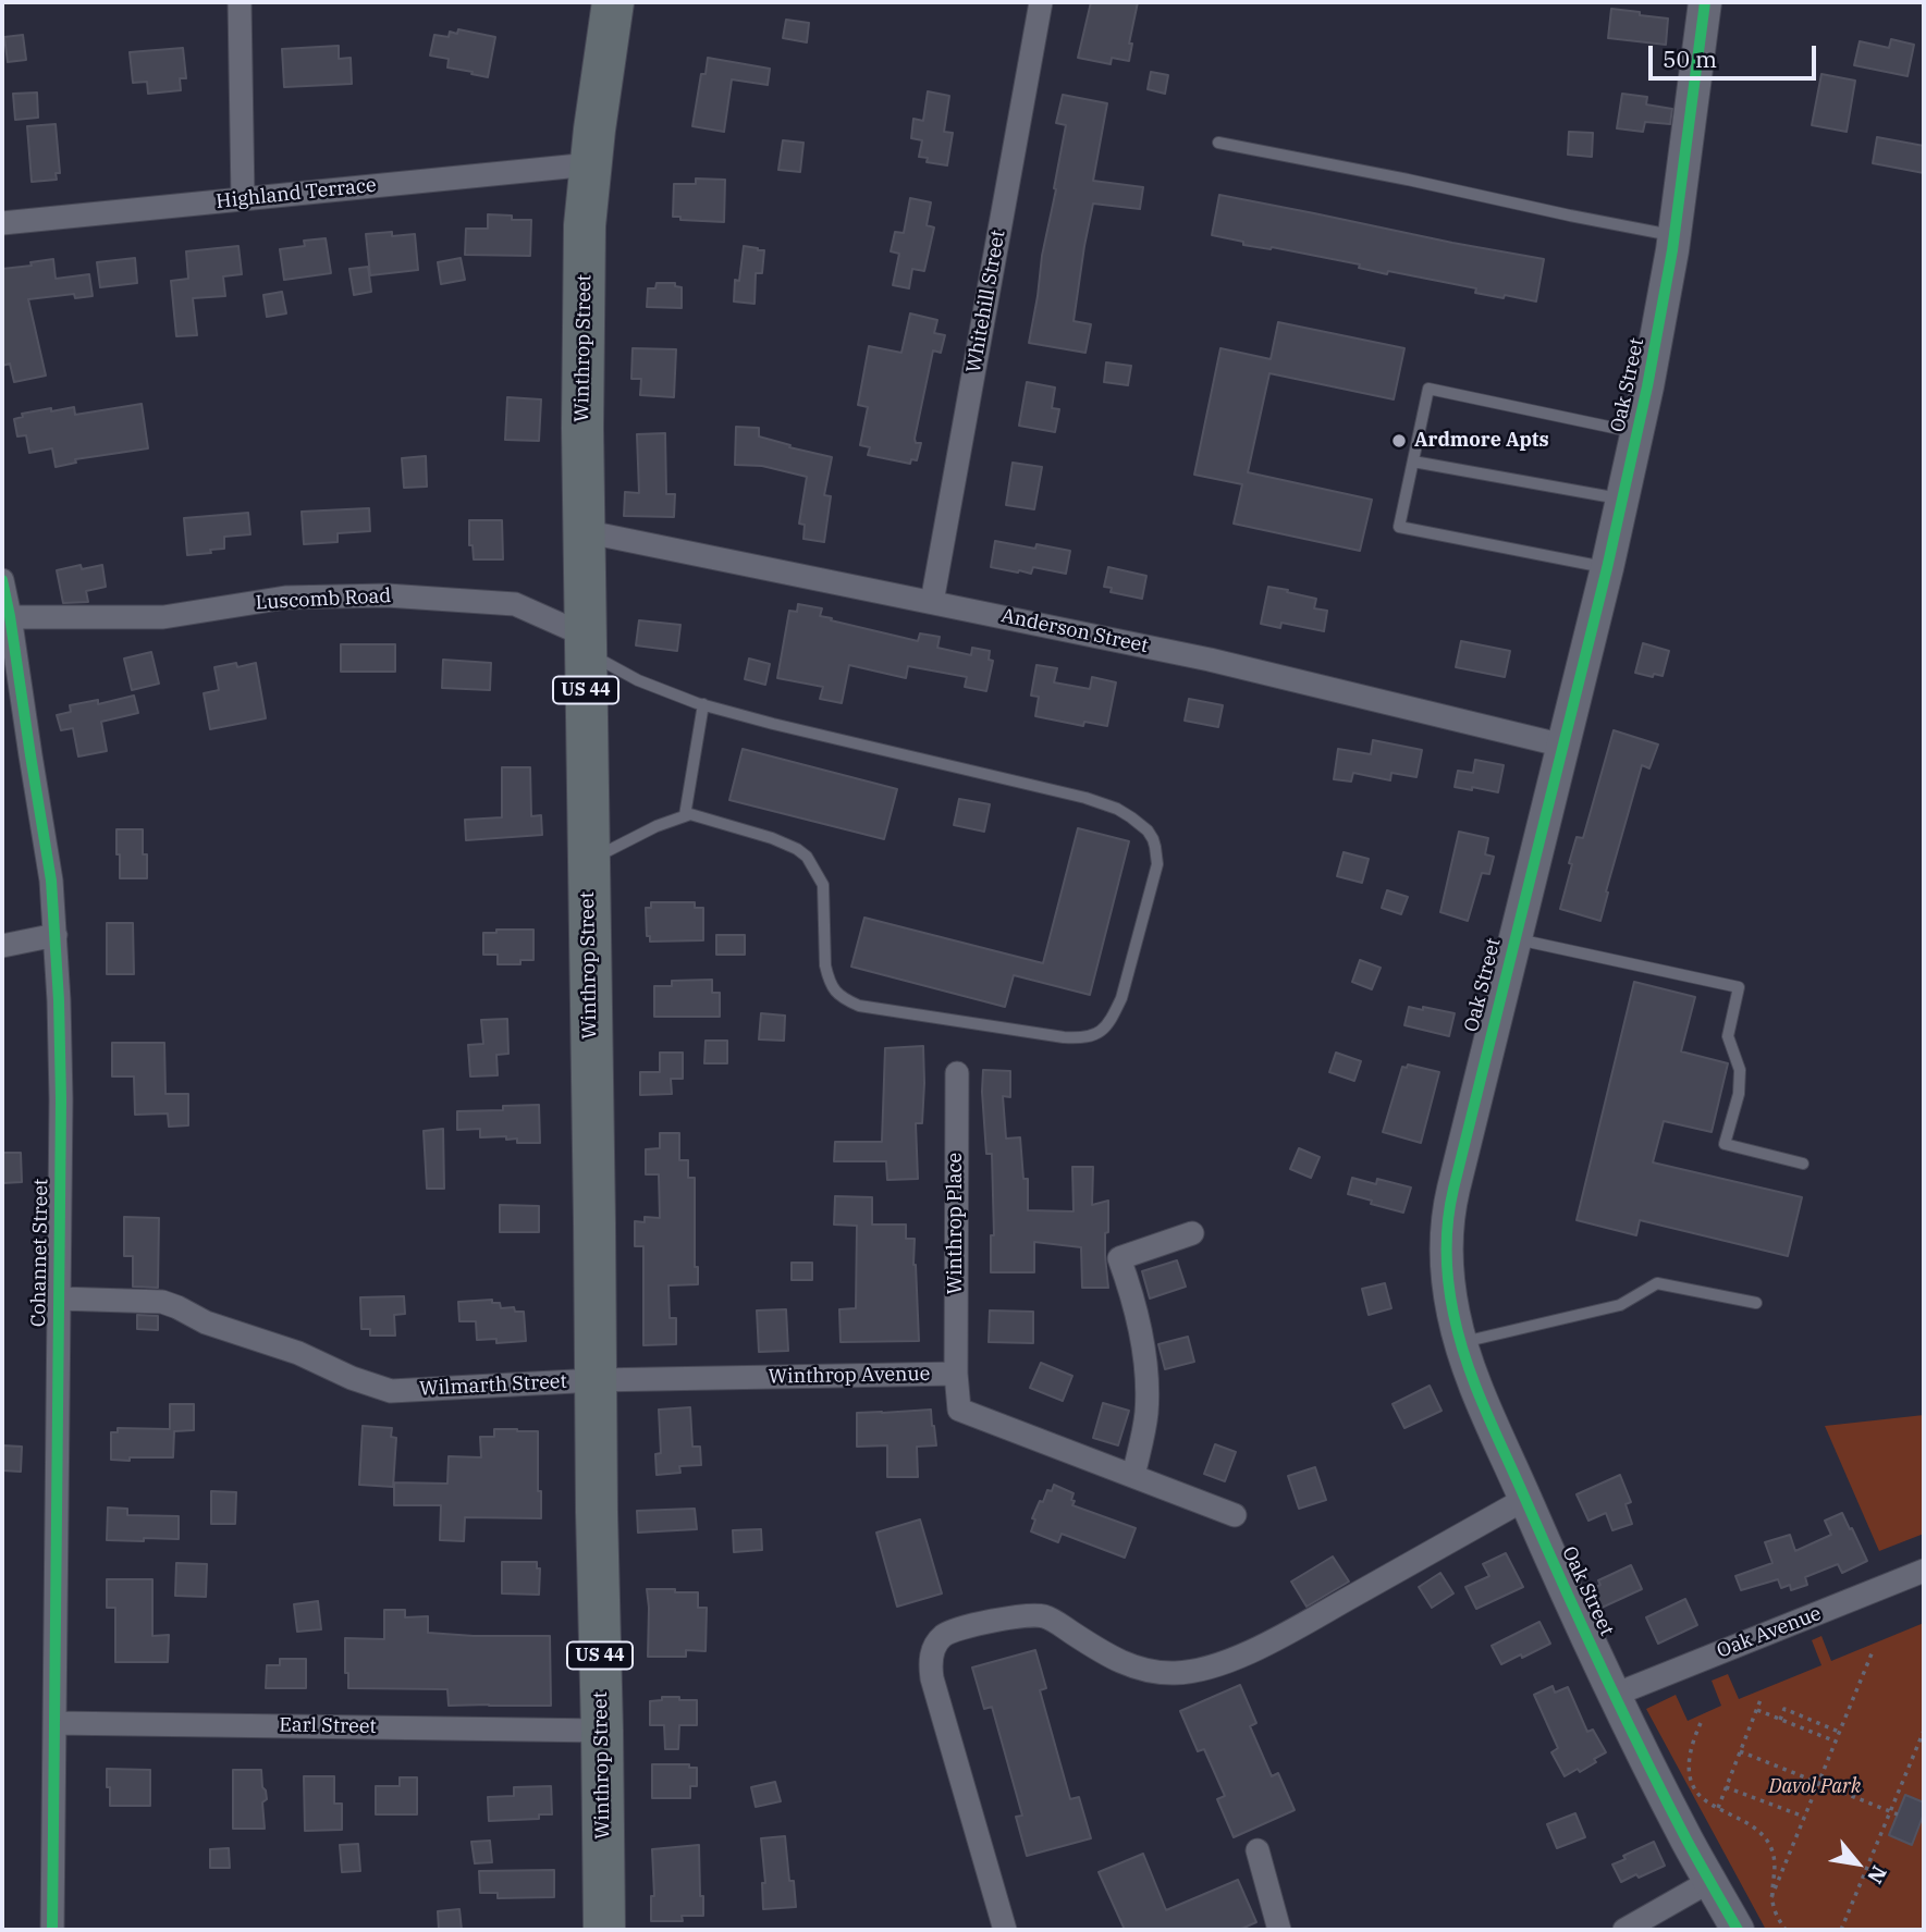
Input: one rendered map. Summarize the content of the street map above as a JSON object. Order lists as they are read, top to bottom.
{
  "streets": {
    "highway": ["Winthrop Street", "US 44"],
    "street": [
      "Highland Terrace",
      "Whitehill Street",
      "Oak Street",
      "Luscomb Road",
      "Anderson Street",
      "Winthrop Place",
      "Cohannet Street",
      "Winthrop Avenue",
      "Wilmarth Street",
      "Oak Avenue",
      "Earl Street"
    ]
  },
  "crossings": [
    ["Highland Terrace", "Winthrop Street"],
    ["Whitehill Street", "Anderson Street"],
    ["Winthrop Street", "Luscomb Road"],
    ["Winthrop Street", "Anderson Street"],
    ["Winthrop Street", "Winthrop Avenue"],
    ["Winthrop Street", "Wilmarth Street"],
    ["Winthrop Street", "Earl Street"],
    ["Oak Street", "Anderson Street"],
    ["Oak Street", "Oak Avenue"],
    ["Luscomb Road", "Cohannet Street"],
    ["Winthrop Place", "Winthrop Avenue"],
    ["Cohannet Street", "Wilmarth Street"],
    ["Cohannet Street", "Earl Street"],
    ["Winthrop Avenue", "Wilmarth Street"]
  ],
  "parks": ["Davol Park"],
  "places": ["Ardmore Apts"],
  "scale_bar": "50 m",
  "north": "bottom right"
}
